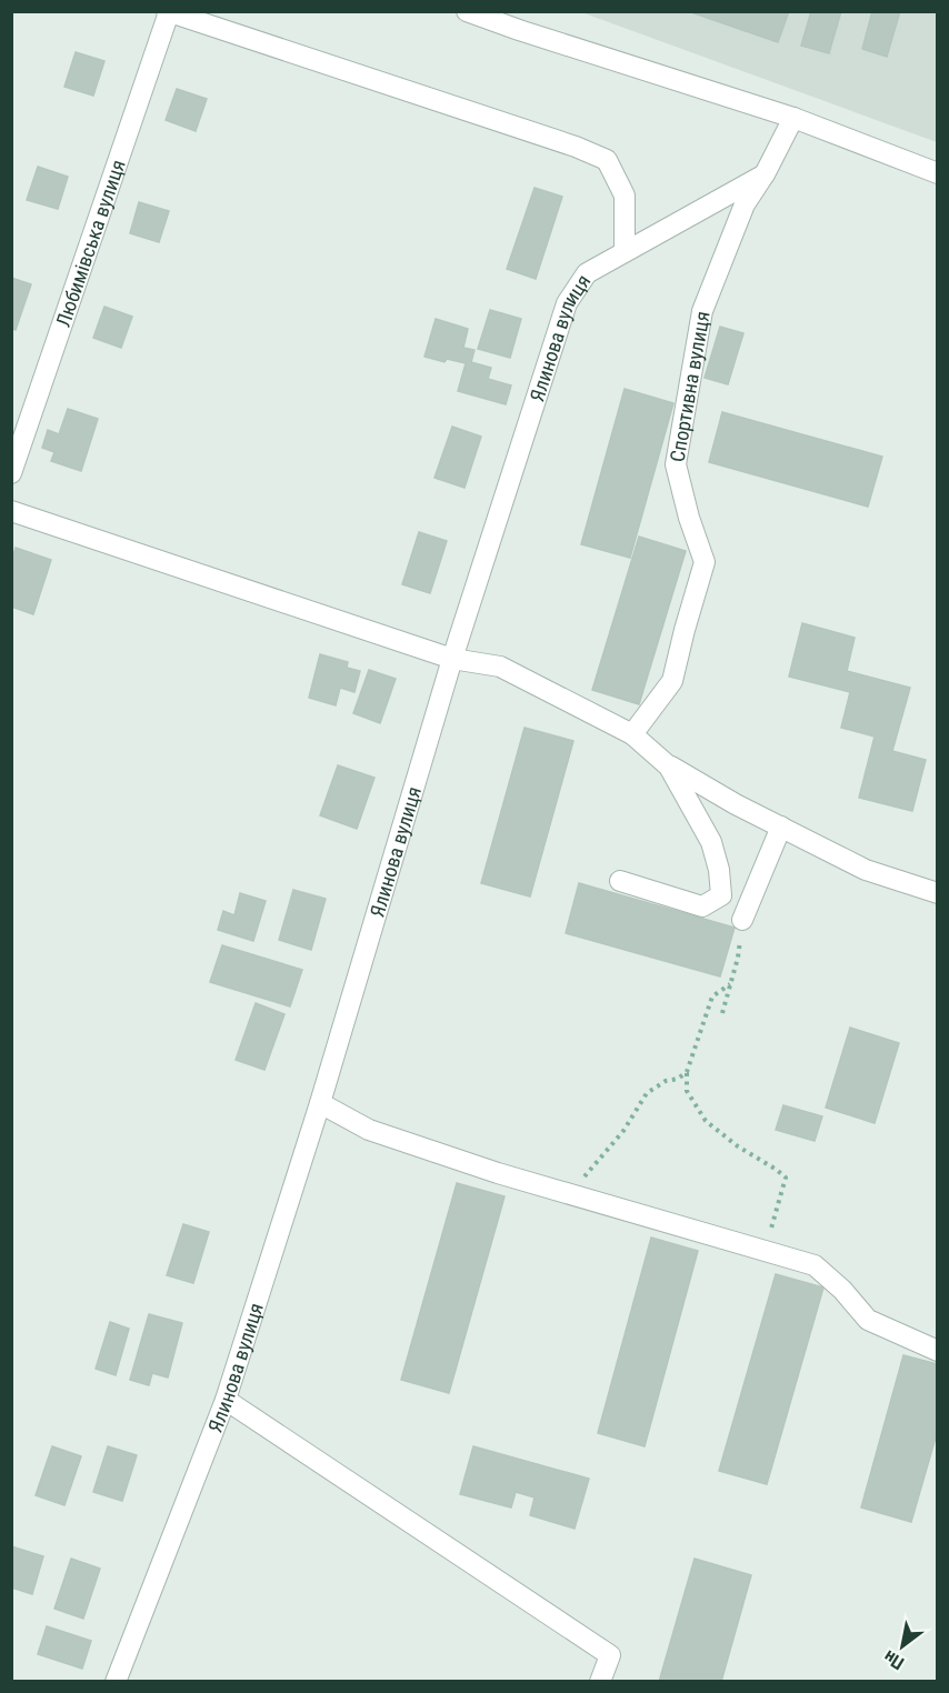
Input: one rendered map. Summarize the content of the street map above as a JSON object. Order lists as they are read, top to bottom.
{
  "streets": {
    "street": ["Любимівська вулиця", "Ялинова вулиця", "Спортивна вулиця"]
  },
  "crossings": [
    ["Ялинова вулиця", "Спортивна вулиця"]
  ],
  "north": "bottom left"
}
